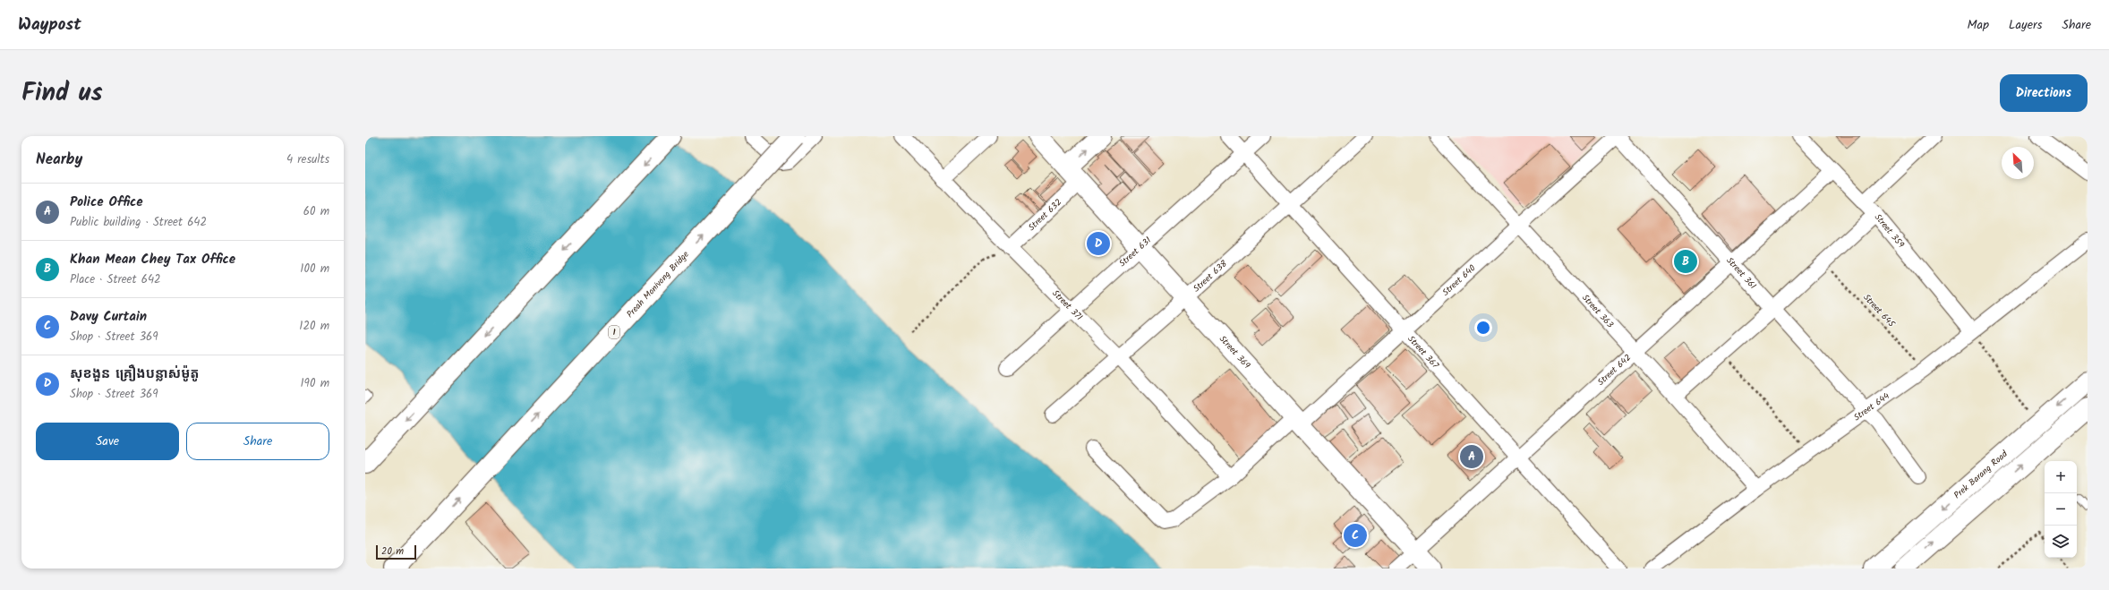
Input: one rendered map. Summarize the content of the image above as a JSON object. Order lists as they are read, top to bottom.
{
  "streets": {
    "main road": [
      "Preah Monivong Bridge",
      "1",
      "Street 369",
      "Prek Barang Road"
    ],
    "street": [
      "Street 632",
      "Street 359",
      "Street 631",
      "Street 361",
      "Street 638",
      "Street 640",
      "Street 371",
      "Street 363",
      "Street 367",
      "Street 642",
      "Street 644"
    ],
    "path": ["Street 645"]
  },
  "crossings": [
    ["Street 632", "Street 371"],
    ["Street 632", "Street 369"],
    ["Street 359", "Street 642"],
    ["Street 359", "Street 644"],
    ["Street 631", "Street 371"],
    ["Street 631", "Street 369"],
    ["Street 631", "Street 367"],
    ["Street 361", "Street 640"],
    ["Street 361", "Street 642"],
    ["Street 361", "Street 644"],
    ["Street 638", "Street 371"],
    ["Street 638", "Street 369"],
    ["Street 638", "Street 367"],
    ["Street 640", "Street 371"],
    ["Street 640", "Street 363"],
    ["Street 640", "Street 369"],
    ["Street 640", "Street 367"],
    ["Street 645", "Street 644"],
    ["Street 363", "Street 642"],
    ["Street 363", "Street 644"],
    ["Street 369", "Street 642"],
    ["Street 367", "Street 642"]
  ],
  "scale_bar": "20 m",
  "north": "top left",
  "page": {
    "header": "Waypost",
    "nav": ["Map", "Layers", "Share"],
    "title": "Find us",
    "buttons": [
      "Directions",
      ["Save", "Share"]
    ],
    "heading": ["Nearby", "4 results"],
    "list": [
      {
        "mark": "A",
        "name": "Police Office",
        "note": "Public building · Street 642",
        "value": "60 m"
      },
      {
        "mark": "B",
        "name": "Khan Mean Chey Tax Office",
        "note": "Place · Street 642",
        "value": "100 m"
      },
      {
        "mark": "C",
        "name": "Davy Curtain",
        "note": "Shop · Street 369",
        "value": "120 m"
      },
      {
        "mark": "D",
        "name": "សុខងួន គ្រឿងបន្លាស់ម៉ូតូ",
        "note": "Shop · Street 369",
        "value": "190 m"
      }
    ],
    "pins": [
      "D",
      "B",
      "A",
      "C"
    ],
    "map_buttons": ["+", "−"],
    "scale": "20 m"
  }
}
